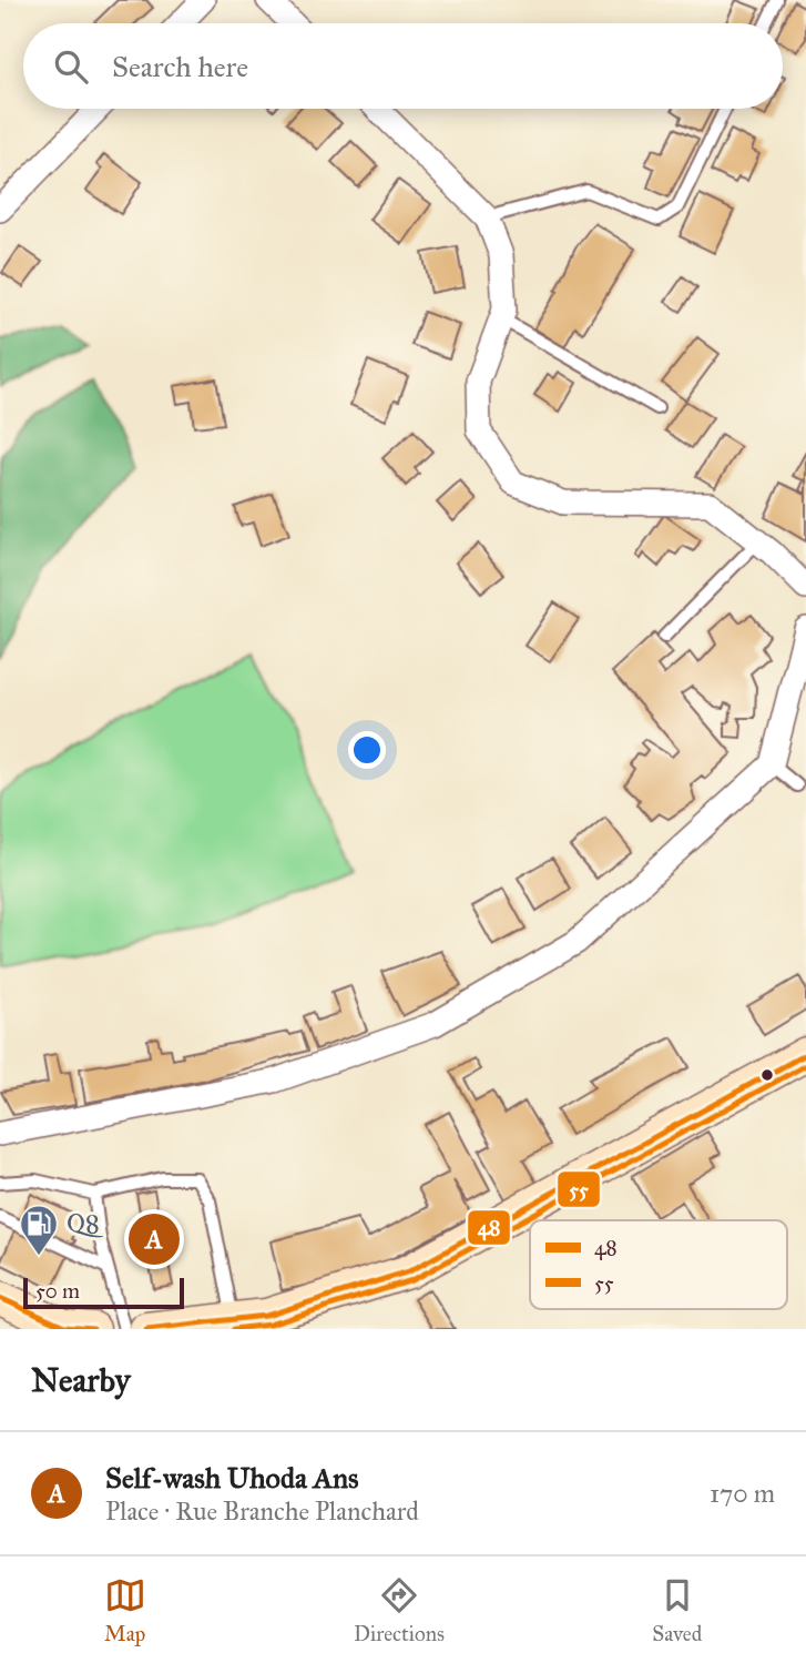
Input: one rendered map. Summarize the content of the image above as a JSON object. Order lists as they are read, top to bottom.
{
  "places": {
    "fuel station": ["Q8"]
  },
  "lines": ["transit line 48", "transit line 55"],
  "legend": ["48", "55"],
  "scale_bar": "50 m",
  "page": {
    "search": "Search here",
    "pins": "A",
    "scale": "50 m",
    "heading": "Nearby",
    "list": [
      {
        "mark": "A",
        "name": "Self-wash Uhoda Ans",
        "note": "Place · Rue Branche Planchard",
        "value": "170 m"
      }
    ],
    "nav": ["Map", "Directions", "Saved"]
  }
}
